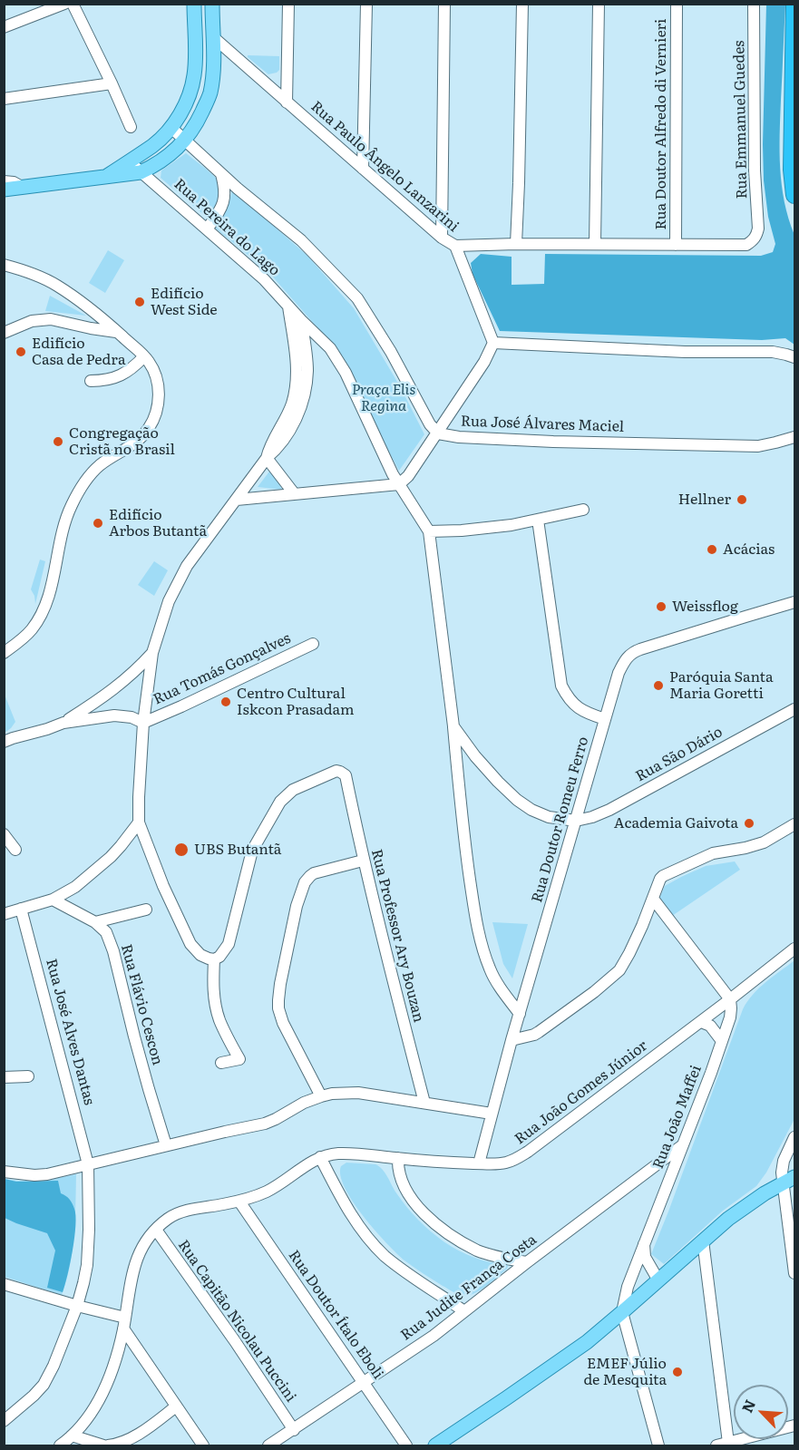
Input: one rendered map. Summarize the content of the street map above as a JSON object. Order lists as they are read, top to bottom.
{
  "streets": {
    "street": [
      "Rua Emmanuel Guedes",
      "Rua Doutor Alfredo di Vernieri",
      "Rua Paulo Ângelo Lanzarini",
      "Rua Pereira do Lago",
      "Rua José Álvares Maciel",
      "Rua Tomás Gonçalves",
      "Rua São Dário",
      "Rua Doutor Romeu Ferro",
      "Rua Professor Ary Bouzan",
      "Rua Flávio Cescon",
      "Rua José Alves Dantas",
      "Rua João Gomes Júnior",
      "Rua João Maffei",
      "Rua Judite França Costa",
      "Rua Doutor Ítalo Eboli",
      "Rua Capitão Nicolau Puccini"
    ]
  },
  "crossings": [
    ["Rua Emmanuel Guedes", "Rua Paulo Ângelo Lanzarini"],
    ["Rua Doutor Alfredo di Vernieri", "Rua Paulo Ângelo Lanzarini"],
    ["Rua São Dário", "Rua Doutor Romeu Ferro"],
    ["Rua Doutor Romeu Ferro", "Rua João Gomes Júnior"],
    ["Rua João Gomes Júnior", "Rua João Maffei"],
    ["Rua João Gomes Júnior", "Rua Doutor Ítalo Eboli"],
    ["Rua João Gomes Júnior", "Rua Capitão Nicolau Puccini"],
    ["Rua João Maffei", "Rua Judite França Costa"],
    ["Rua Judite França Costa", "Rua Doutor Ítalo Eboli"],
    ["Rua Judite França Costa", "Rua Capitão Nicolau Puccini"]
  ],
  "parks": ["Praça Elis Regina"],
  "places": [
    "Edifício West Side",
    "Edifício Casa de Pedra",
    "Congregação Cristã no Brasil",
    "Hellner",
    "Edifício Arbos Butantã",
    "Acácias",
    "Weissflog",
    "Paróquia Santa Maria Goretti",
    "Centro Cultural Iskcon Prasadam",
    "Academia Gaivota",
    "UBS Butantã",
    "EMEF Júlio de Mesquita"
  ],
  "north": "top left"
}
